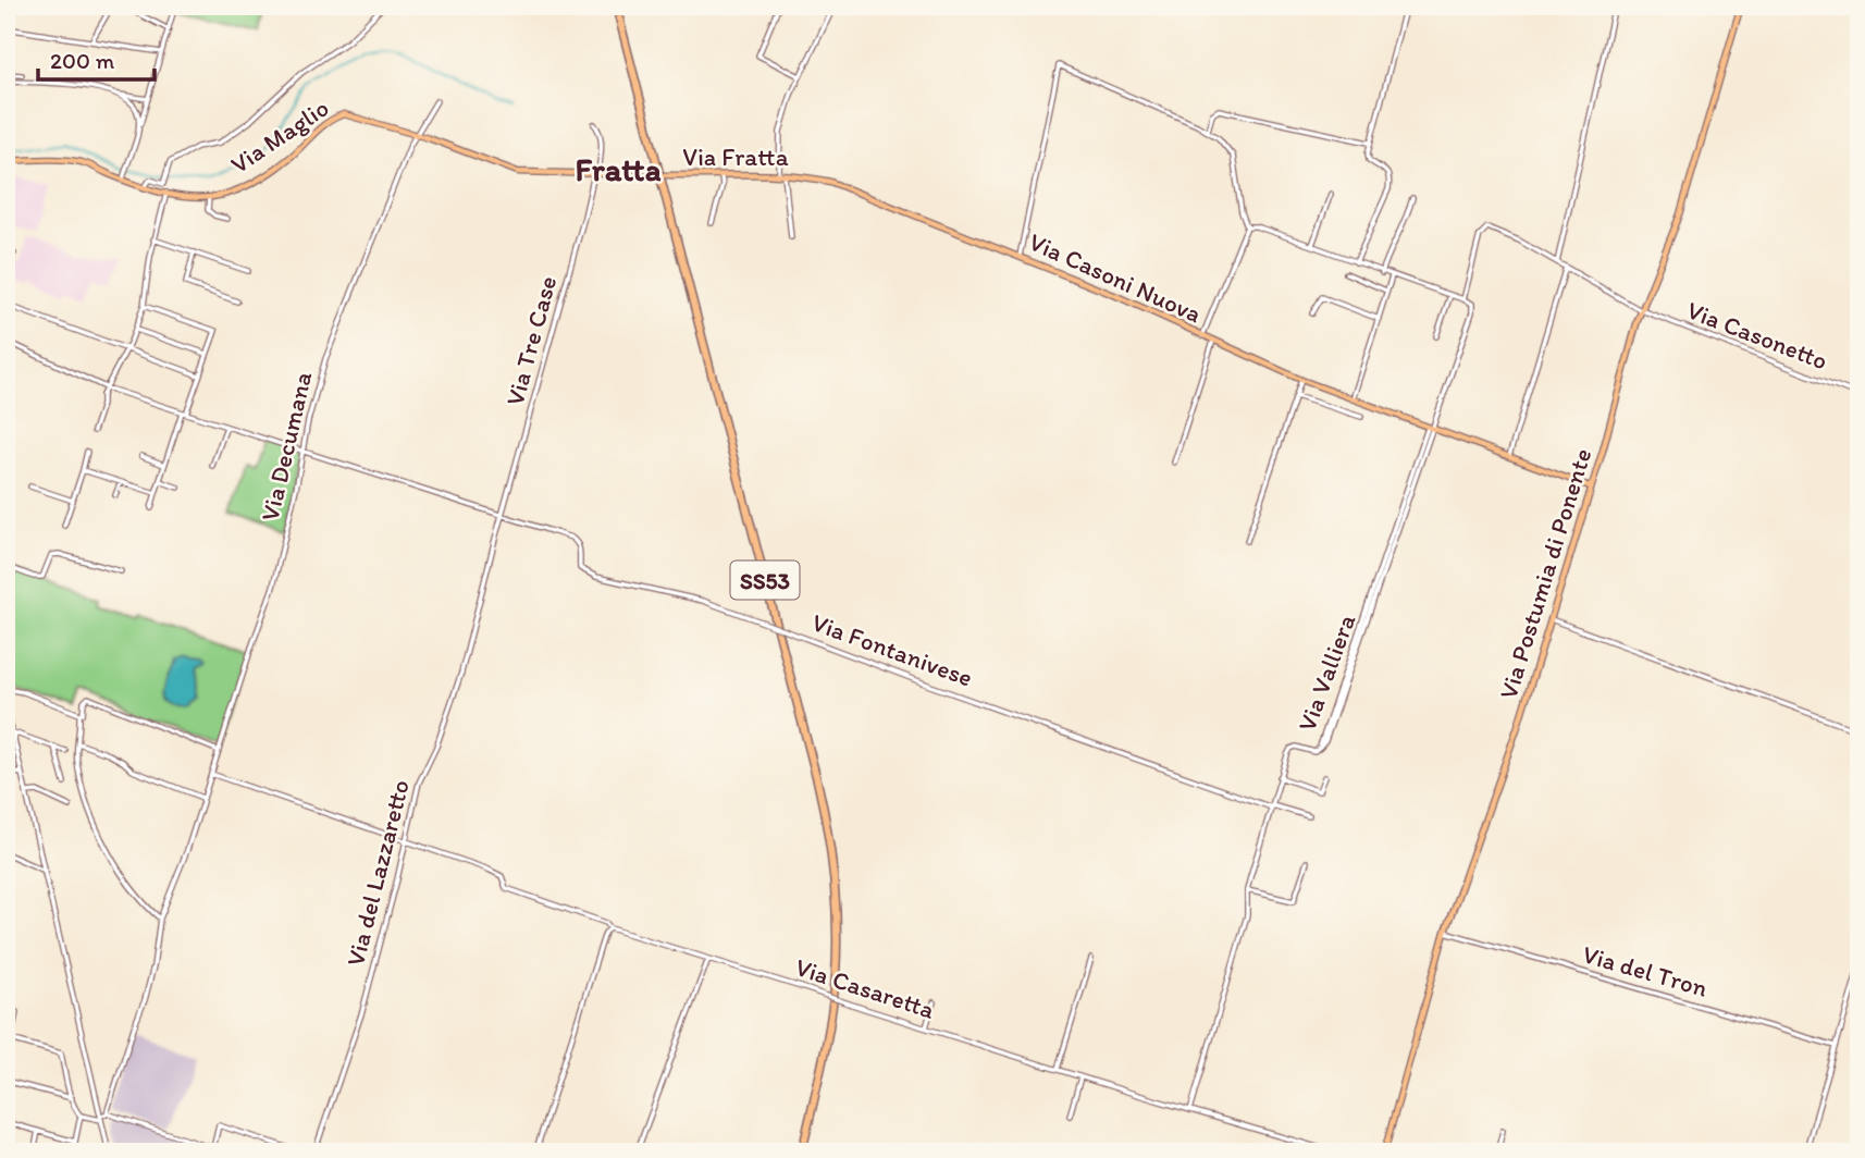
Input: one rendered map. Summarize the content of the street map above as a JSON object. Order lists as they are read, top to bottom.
{
  "streets": {
    "highway": ["SS53"],
    "main road": [
      "Via Maglio",
      "Via Fratta",
      "Via Casoni Nuova",
      "Via Postumia di Ponente"
    ],
    "street": [
      "Via Casonetto",
      "Via Tre Case",
      "Via Decumana",
      "Via Fontanivese",
      "Via Valliera",
      "Via del Lazzaretto",
      "Via del Tron",
      "Via Casaretta"
    ]
  },
  "crossings": [
    ["Via Maglio", "Via Fratta"],
    ["Via Maglio", "Via Decumana"],
    ["Via Fratta", "Via Casoni Nuova"],
    ["Via Fratta", "Via Tre Case"],
    ["Via Fratta", "Via Decumana"],
    ["Via Casoni Nuova", "Via Postumia di Ponente"],
    ["Via Casoni Nuova", "Via Valliera"],
    ["Via Casonetto", "Via Postumia di Ponente"],
    ["Via Casonetto", "Via Valliera"],
    ["Via Tre Case", "Via Fontanivese"],
    ["Via Tre Case", "Via del Lazzaretto"],
    ["Via Decumana", "Via Fontanivese"],
    ["Via Decumana", "Via Casaretta"],
    ["Via Postumia di Ponente", "Via del Tron"],
    ["Via Fontanivese", "Via del Lazzaretto"],
    ["Via del Lazzaretto", "Via Casaretta"]
  ],
  "districts": ["Fratta"],
  "scale_bar": "200 m"
}
